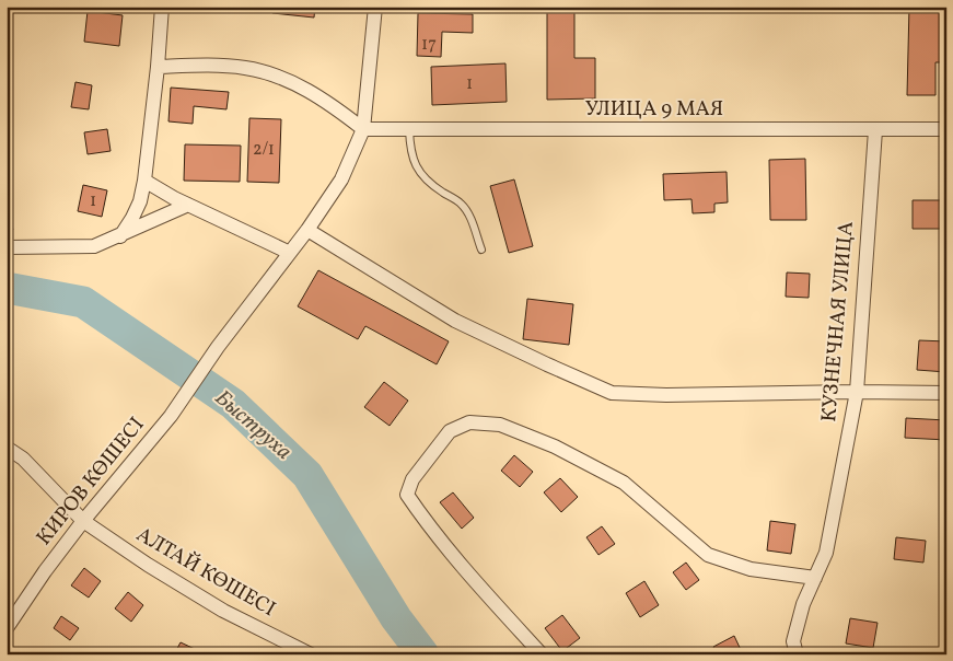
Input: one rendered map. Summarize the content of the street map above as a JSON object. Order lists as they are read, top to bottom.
{
  "streets": {
    "street": [
      "УЛИЦА 9 МАЯ",
      "КУЗНЕЧНАЯ УЛИЦА",
      "КИРОВ КӨШЕСІ",
      "АЛТАЙ КӨШЕСІ"
    ]
  },
  "crossings": [
    ["УЛИЦА 9 МАЯ", "КУЗНЕЧНАЯ УЛИЦА"],
    ["КИРОВ КӨШЕСІ", "АЛТАЙ КӨШЕСІ"]
  ],
  "water": ["Быструха"],
  "house_numbers": [
    "17",
    "1",
    "2/1",
    "1"
  ]
}
